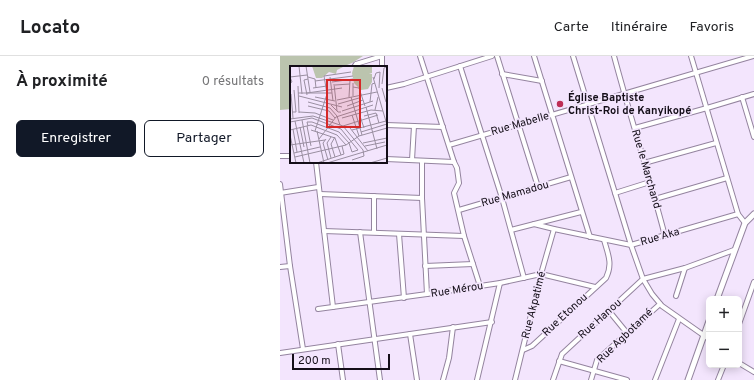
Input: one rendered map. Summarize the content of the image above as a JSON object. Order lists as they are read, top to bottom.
{
  "streets": {
    "street": [
      "Rue Mabelle",
      "Rue le Marchand",
      "Rue Mamadou",
      "Rue Aka",
      "Rue Mérou",
      "Rue Akpatimé",
      "Rue Etonou",
      "Rue Hanou",
      "Rue Agbotamé"
    ]
  },
  "crossings": [
    ["Rue Mabelle", "Rue le Marchand"],
    ["Rue le Marchand", "Rue Aka"],
    ["Rue Aka", "Rue Akpatimé"],
    ["Rue Aka", "Rue Etonou"],
    ["Rue Mérou", "Rue Akpatimé"],
    ["Rue Mérou", "Rue Etonou"],
    ["Rue Akpatimé", "Rue Etonou"]
  ],
  "places": ["Église Baptiste Christ-Roi de Kanyikopé"],
  "scale_bar": "200 m",
  "page": {
    "header": "Locato",
    "nav": ["Carte", "Itinéraire", "Favoris"],
    "heading": ["À proximité", "0 résultats"],
    "buttons": ["Enregistrer", "Partager"],
    "map_buttons": ["+", "−"],
    "scale": "200 m"
  }
}
